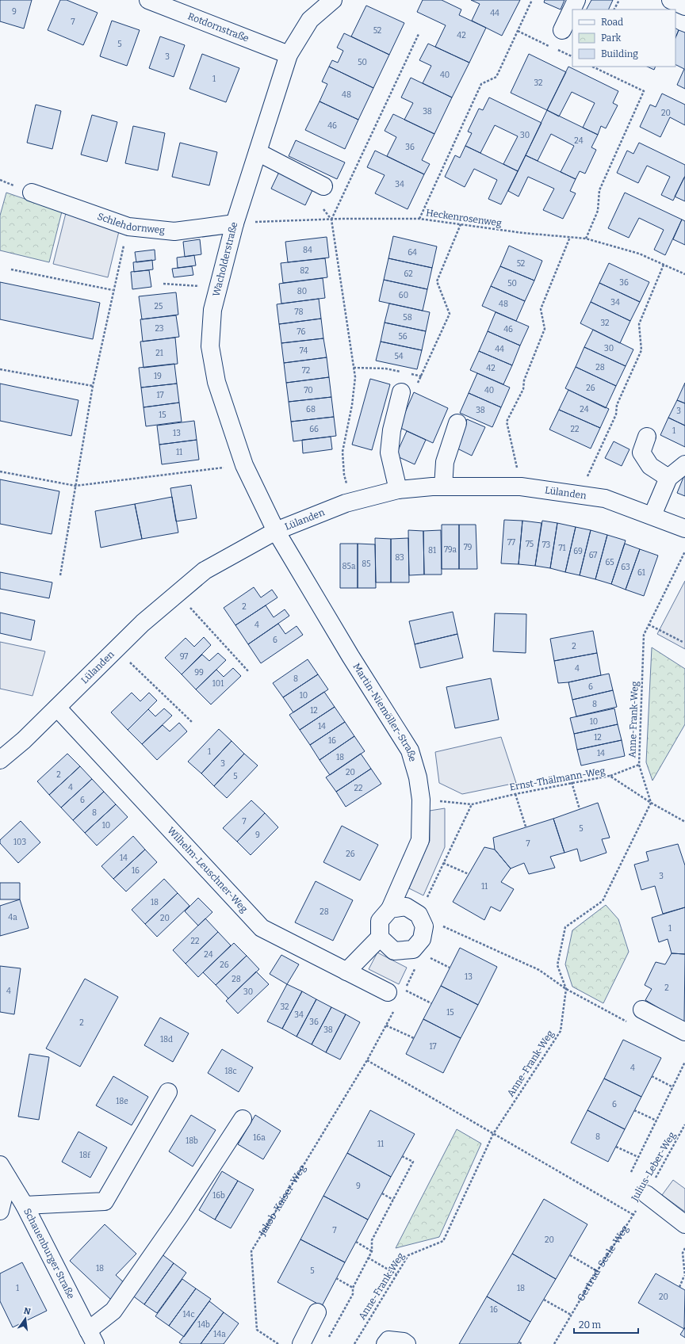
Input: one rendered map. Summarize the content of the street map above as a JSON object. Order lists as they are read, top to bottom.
{
  "streets": {
    "street": [
      "Rotdornstraße",
      "Schlehdornweg",
      "Wacholderstraße",
      "Lülanden",
      "Martin-Niemöller-Straße",
      "Wilhelm-Leuschner-Weg",
      "Schauenburger Straße"
    ],
    "path": [
      "Heckenrosenweg",
      "Anne-Frank-Weg",
      "Ernst-Thälmann-Weg",
      "Julius-Leber-Weg",
      "Jakob-Kaiser-Weg",
      "Gertrud-Seele-Weg"
    ]
  },
  "crossings": [
    ["Rotdornstraße", "Wacholderstraße"],
    ["Heckenrosenweg", "Schlehdornweg"],
    ["Heckenrosenweg", "Wacholderstraße"],
    ["Schlehdornweg", "Wacholderstraße"],
    ["Wacholderstraße", "Lülanden"],
    ["Wacholderstraße", "Martin-Niemöller-Straße"],
    ["Lülanden", "Martin-Niemöller-Straße"],
    ["Lülanden", "Wilhelm-Leuschner-Weg"],
    ["Martin-Niemöller-Straße", "Ernst-Thälmann-Weg"],
    ["Anne-Frank-Weg", "Ernst-Thälmann-Weg"],
    ["Julius-Leber-Weg", "Gertrud-Seele-Weg"]
  ],
  "house_numbers": [
    "9",
    "44",
    "7",
    "52",
    "42",
    "5",
    "3",
    "50",
    "40",
    "1",
    "32",
    "48",
    "38",
    "20",
    "46",
    "30",
    "24",
    "36",
    "34",
    "84",
    "64",
    "52",
    "82",
    "62",
    "36",
    "50",
    "80",
    "60",
    "34",
    "48",
    "25",
    "78",
    "58",
    "32",
    "23",
    "46",
    "76",
    "56",
    "30",
    "44",
    "74",
    "21",
    "54",
    "28",
    "42",
    "72",
    "19",
    "26",
    "70",
    "40",
    "17",
    "68",
    "24",
    "38",
    "3",
    "15",
    "66",
    "22",
    "1",
    "13",
    "11",
    "77",
    "75",
    "73",
    "79",
    "71",
    "79a",
    "81",
    "69",
    "67",
    "83",
    "65",
    "85",
    "85a",
    "63",
    "61",
    "2",
    "4",
    "6",
    "2",
    "97",
    "4",
    "99",
    "8",
    "101",
    "6",
    "10",
    "8",
    "12",
    "10",
    "14",
    "12",
    "16",
    "1",
    "14",
    "18",
    "3",
    "20",
    "2",
    "5",
    "4",
    "22",
    "6",
    "8",
    "7",
    "10",
    "5",
    "9",
    "103",
    "7",
    "26",
    "14",
    "16",
    "3",
    "11",
    "18",
    "28",
    "4a",
    "20",
    "1",
    "22",
    "24",
    "26",
    "13",
    "28",
    "2",
    "4",
    "30",
    "32",
    "15",
    "34",
    "36",
    "2",
    "38",
    "18d",
    "17",
    "4",
    "18c",
    "18e",
    "6",
    "8",
    "16a",
    "18b",
    "11",
    "18f",
    "9",
    "16b",
    "7",
    "20",
    "18",
    "5",
    "1",
    "18",
    "20",
    "16",
    "14c",
    "14b",
    "14a"
  ],
  "legend": ["Road", "Park", "Building"],
  "scale_bar": "20 m",
  "north": "top"
}
